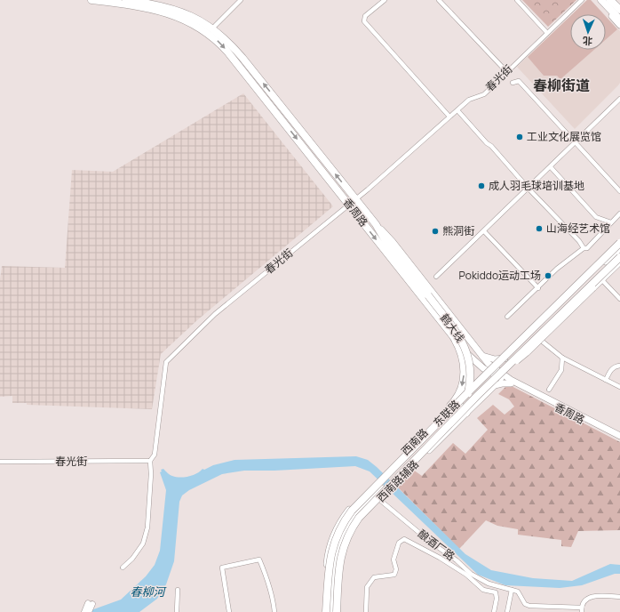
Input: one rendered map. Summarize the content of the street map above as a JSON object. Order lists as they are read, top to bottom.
{
  "streets": {
    "highway": [
      "香周路",
      "鹤大线",
      "东联路",
      "西南路"
    ],
    "main road": ["西南路辅路"],
    "street": ["春光街", "酿酒厂路"]
  },
  "crossings": [
    ["春光街", "香周路"],
    ["香周路", "鹤大线"],
    ["香周路", "东联路"],
    ["香周路", "西南路辅路"],
    ["鹤大线", "西南路"],
    ["东联路", "西南路"],
    ["东联路", "西南路辅路"],
    ["西南路", "西南路辅路"],
    ["西南路", "酿酒厂路"],
    ["西南路辅路", "酿酒厂路"]
  ],
  "districts": ["春柳街道"],
  "water": ["春柳河"],
  "places": [
    "工业文化展览馆",
    "成人羽毛球培训基地",
    "山海经艺术馆",
    "熊洞街",
    "Pokiddo运动工场"
  ],
  "north": "bottom"
}
